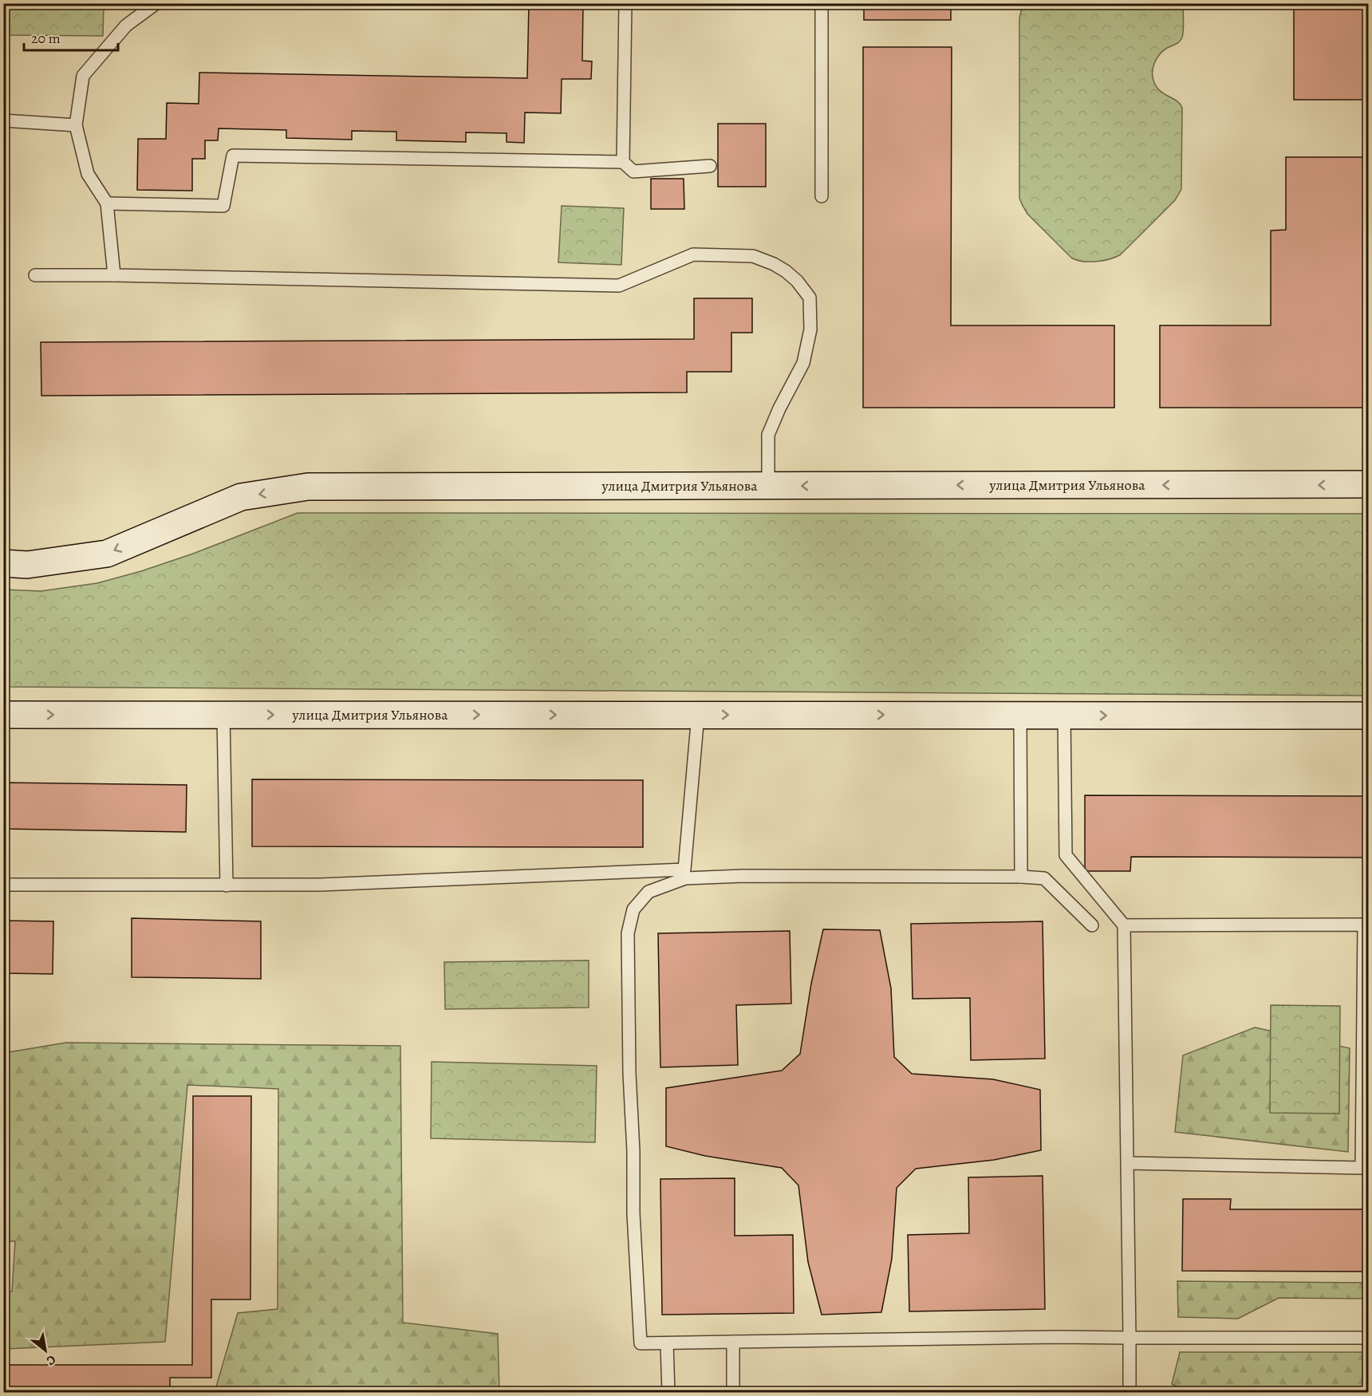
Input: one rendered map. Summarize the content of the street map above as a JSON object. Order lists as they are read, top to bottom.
{
  "streets": {
    "main road": ["улица Дмитрия Ульянова"]
  },
  "scale_bar": "20 m",
  "north": "bottom right"
}
